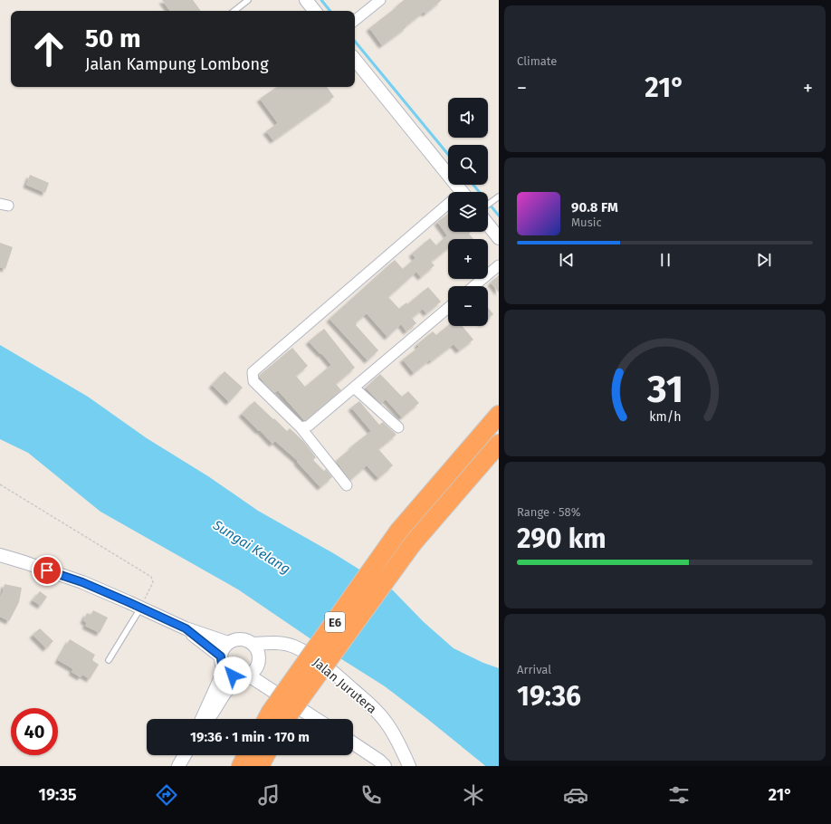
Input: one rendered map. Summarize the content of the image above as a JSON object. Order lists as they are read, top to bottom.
{
  "streets": {
    "highway": ["E6"],
    "street": ["Jalan Jurutera"]
  },
  "water": ["Sungai Kelang"],
  "page": {
    "tile": [
      "Climate",
      ["Range · 58%", "290 km"],
      ["Arrival", "19:36"]
    ],
    "turn": ["50 m", "Jalan Kampung Lombong"],
    "heat": ["−", "21°", "+"],
    "map_buttons": ["+", "−"],
    "song": ["90.8 FM", "Music"],
    "limit": "40",
    "trip": "19:36 · 1 min · 170 m",
    "tabs": ["19:35", "21°"],
    "gauge": ["31", "km/h"]
  }
}
